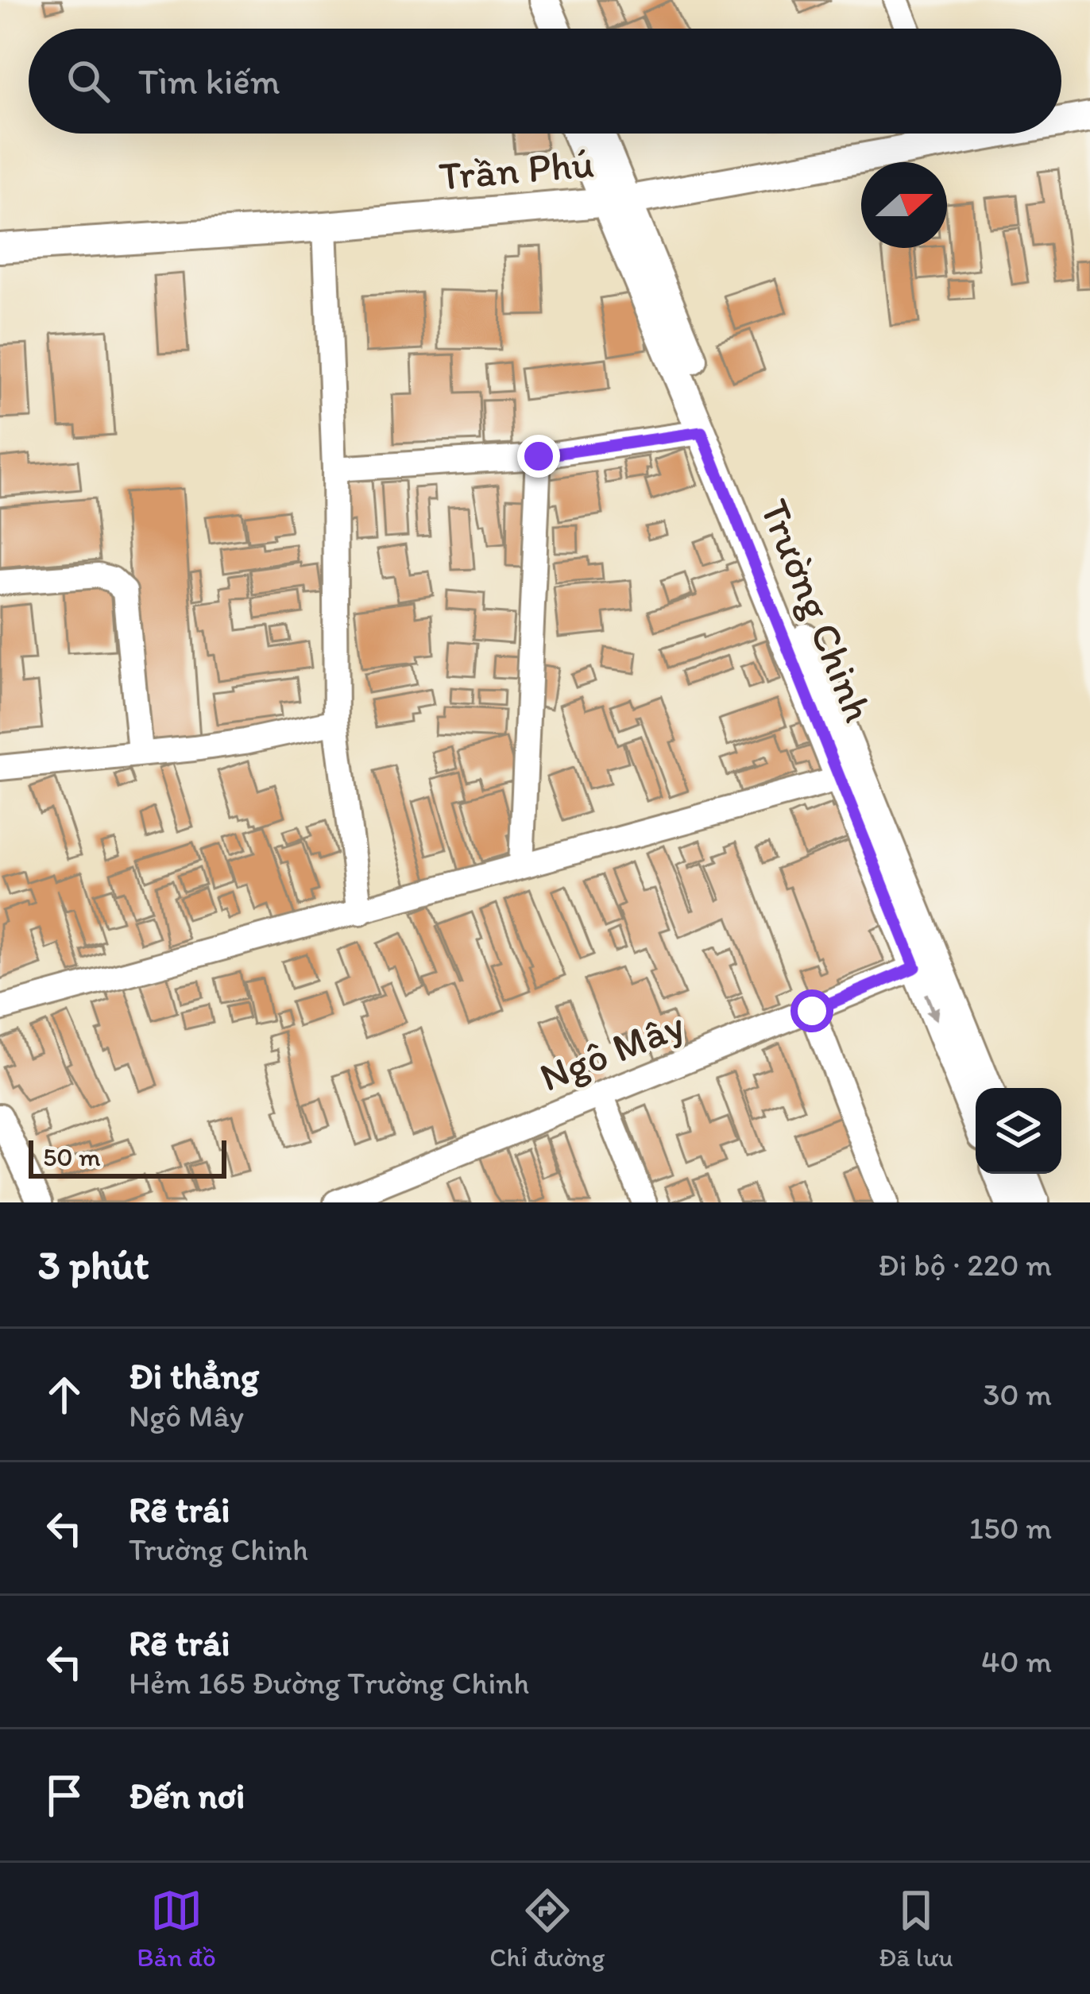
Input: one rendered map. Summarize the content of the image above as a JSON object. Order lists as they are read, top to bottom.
{
  "streets": {
    "street": ["Trần Phú", "Trường Chinh", "Ngô Mây"]
  },
  "crossings": [
    ["Trần Phú", "Trường Chinh"],
    ["Trường Chinh", "Ngô Mây"]
  ],
  "scale_bar": "50 m",
  "north": "right",
  "page": {
    "search": "Tìm kiếm",
    "scale": "50 m",
    "heading": ["3 phút", "Đi bộ · 220 m"],
    "list": [
      ["Đi thẳng", "Ngô Mây", "30 m"],
      ["Rẽ trái", "Trường Chinh", "150 m"],
      ["Rẽ trái", "Hẻm 165 Đường Trường Chinh", "40 m"],
      "Đến nơi"
    ],
    "nav": ["Bản đồ", "Chỉ đường", "Đã lưu"]
  }
}
